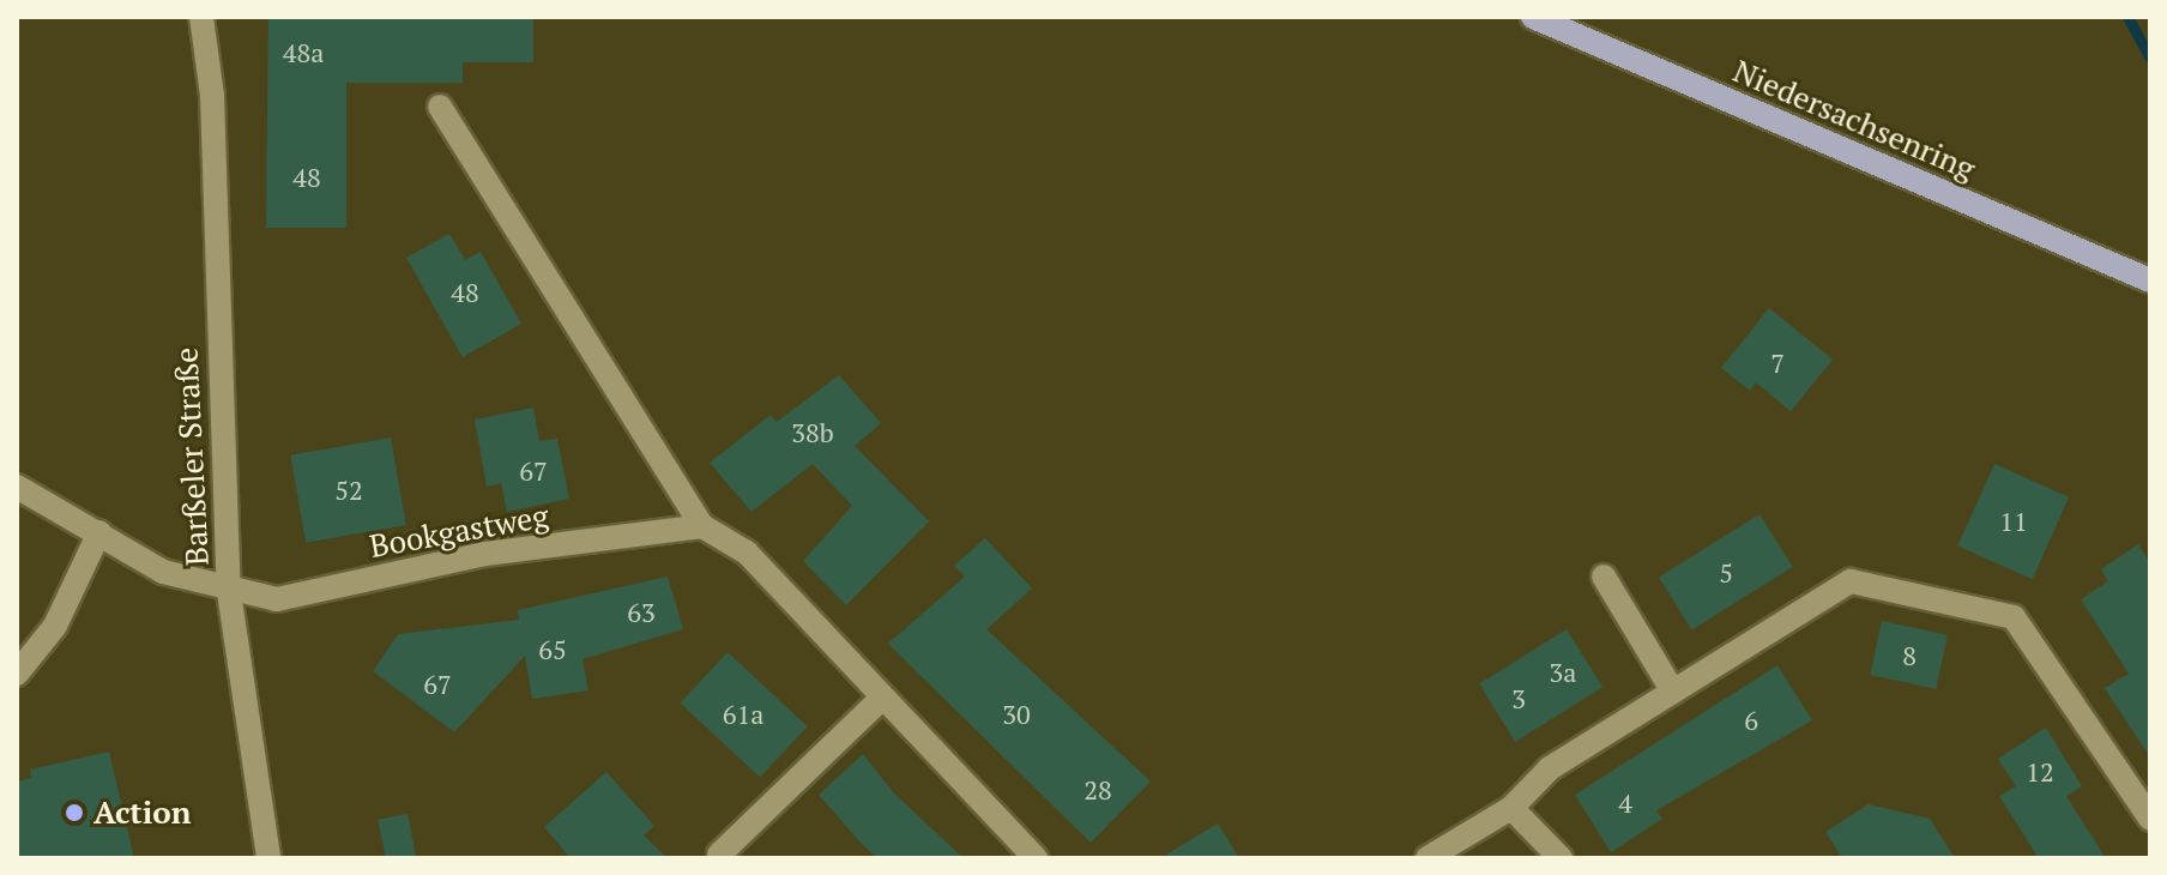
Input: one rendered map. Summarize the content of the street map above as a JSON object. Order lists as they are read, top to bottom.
{
  "streets": {
    "main road": ["Niedersachsenring"],
    "street": ["Barßeler Straße", "Bookgastweg"]
  },
  "crossings": [
    ["Barßeler Straße", "Bookgastweg"]
  ],
  "places": ["Action"],
  "house_numbers": [
    "48a",
    "48",
    "48",
    "7",
    "38b",
    "67",
    "52",
    "11",
    "5",
    "63",
    "65",
    "8",
    "3a",
    "67",
    "3",
    "61a",
    "30",
    "6",
    "12",
    "28",
    "4"
  ]
}
